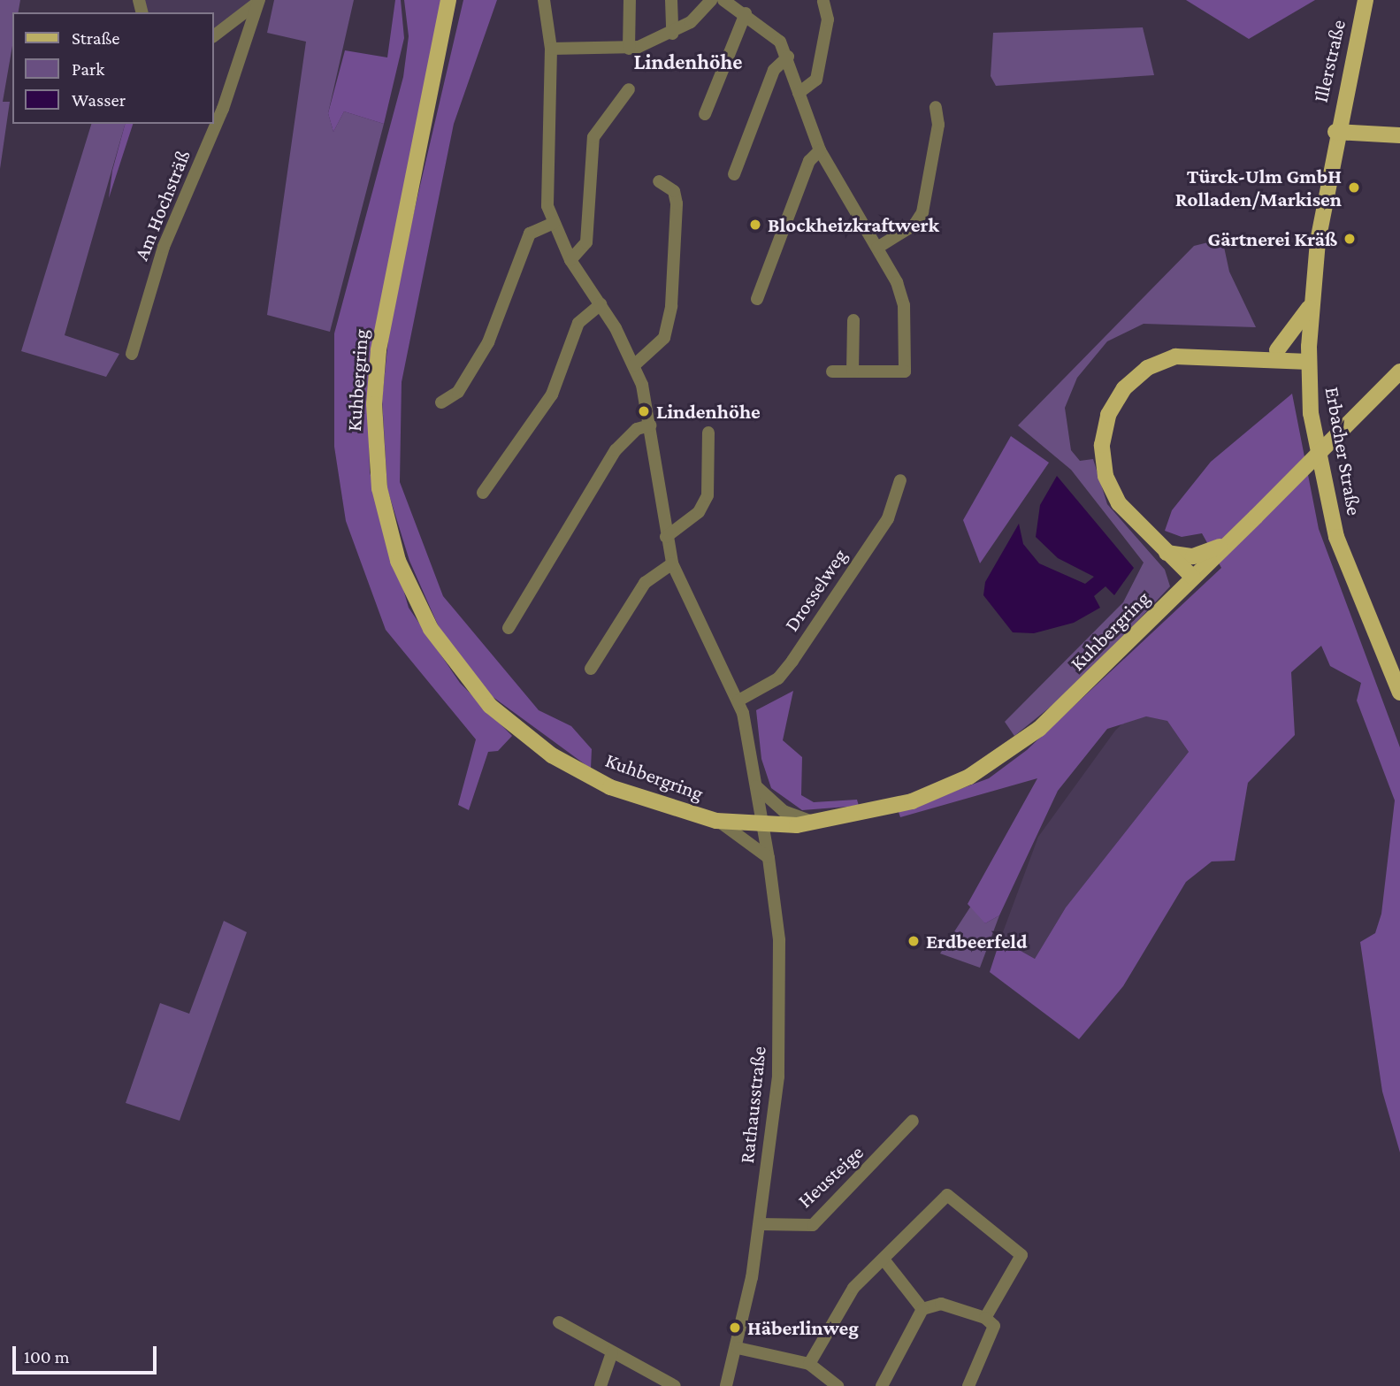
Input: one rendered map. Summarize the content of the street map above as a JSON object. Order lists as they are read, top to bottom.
{
  "streets": {
    "main road": ["Illerstraße", "Kuhbergring", "Erbacher Straße"],
    "street": [
      "Am Hochsträß",
      "Drosselweg",
      "Rathausstraße",
      "Heusteige"
    ]
  },
  "crossings": [
    ["Illerstraße", "Erbacher Straße"],
    ["Kuhbergring", "Rathausstraße"],
    ["Drosselweg", "Rathausstraße"],
    ["Rathausstraße", "Heusteige"]
  ],
  "districts": ["Lindenhöhe"],
  "places": [
    "Türck-Ulm GmbH Rolladen/Markisen",
    "Blockheizkraftwerk",
    "Gärtnerei Kräß",
    "Lindenhöhe",
    "Erdbeerfeld",
    "Häberlinweg"
  ],
  "legend": ["Straße", "Park", "Wasser"],
  "scale_bar": "100 m"
}
